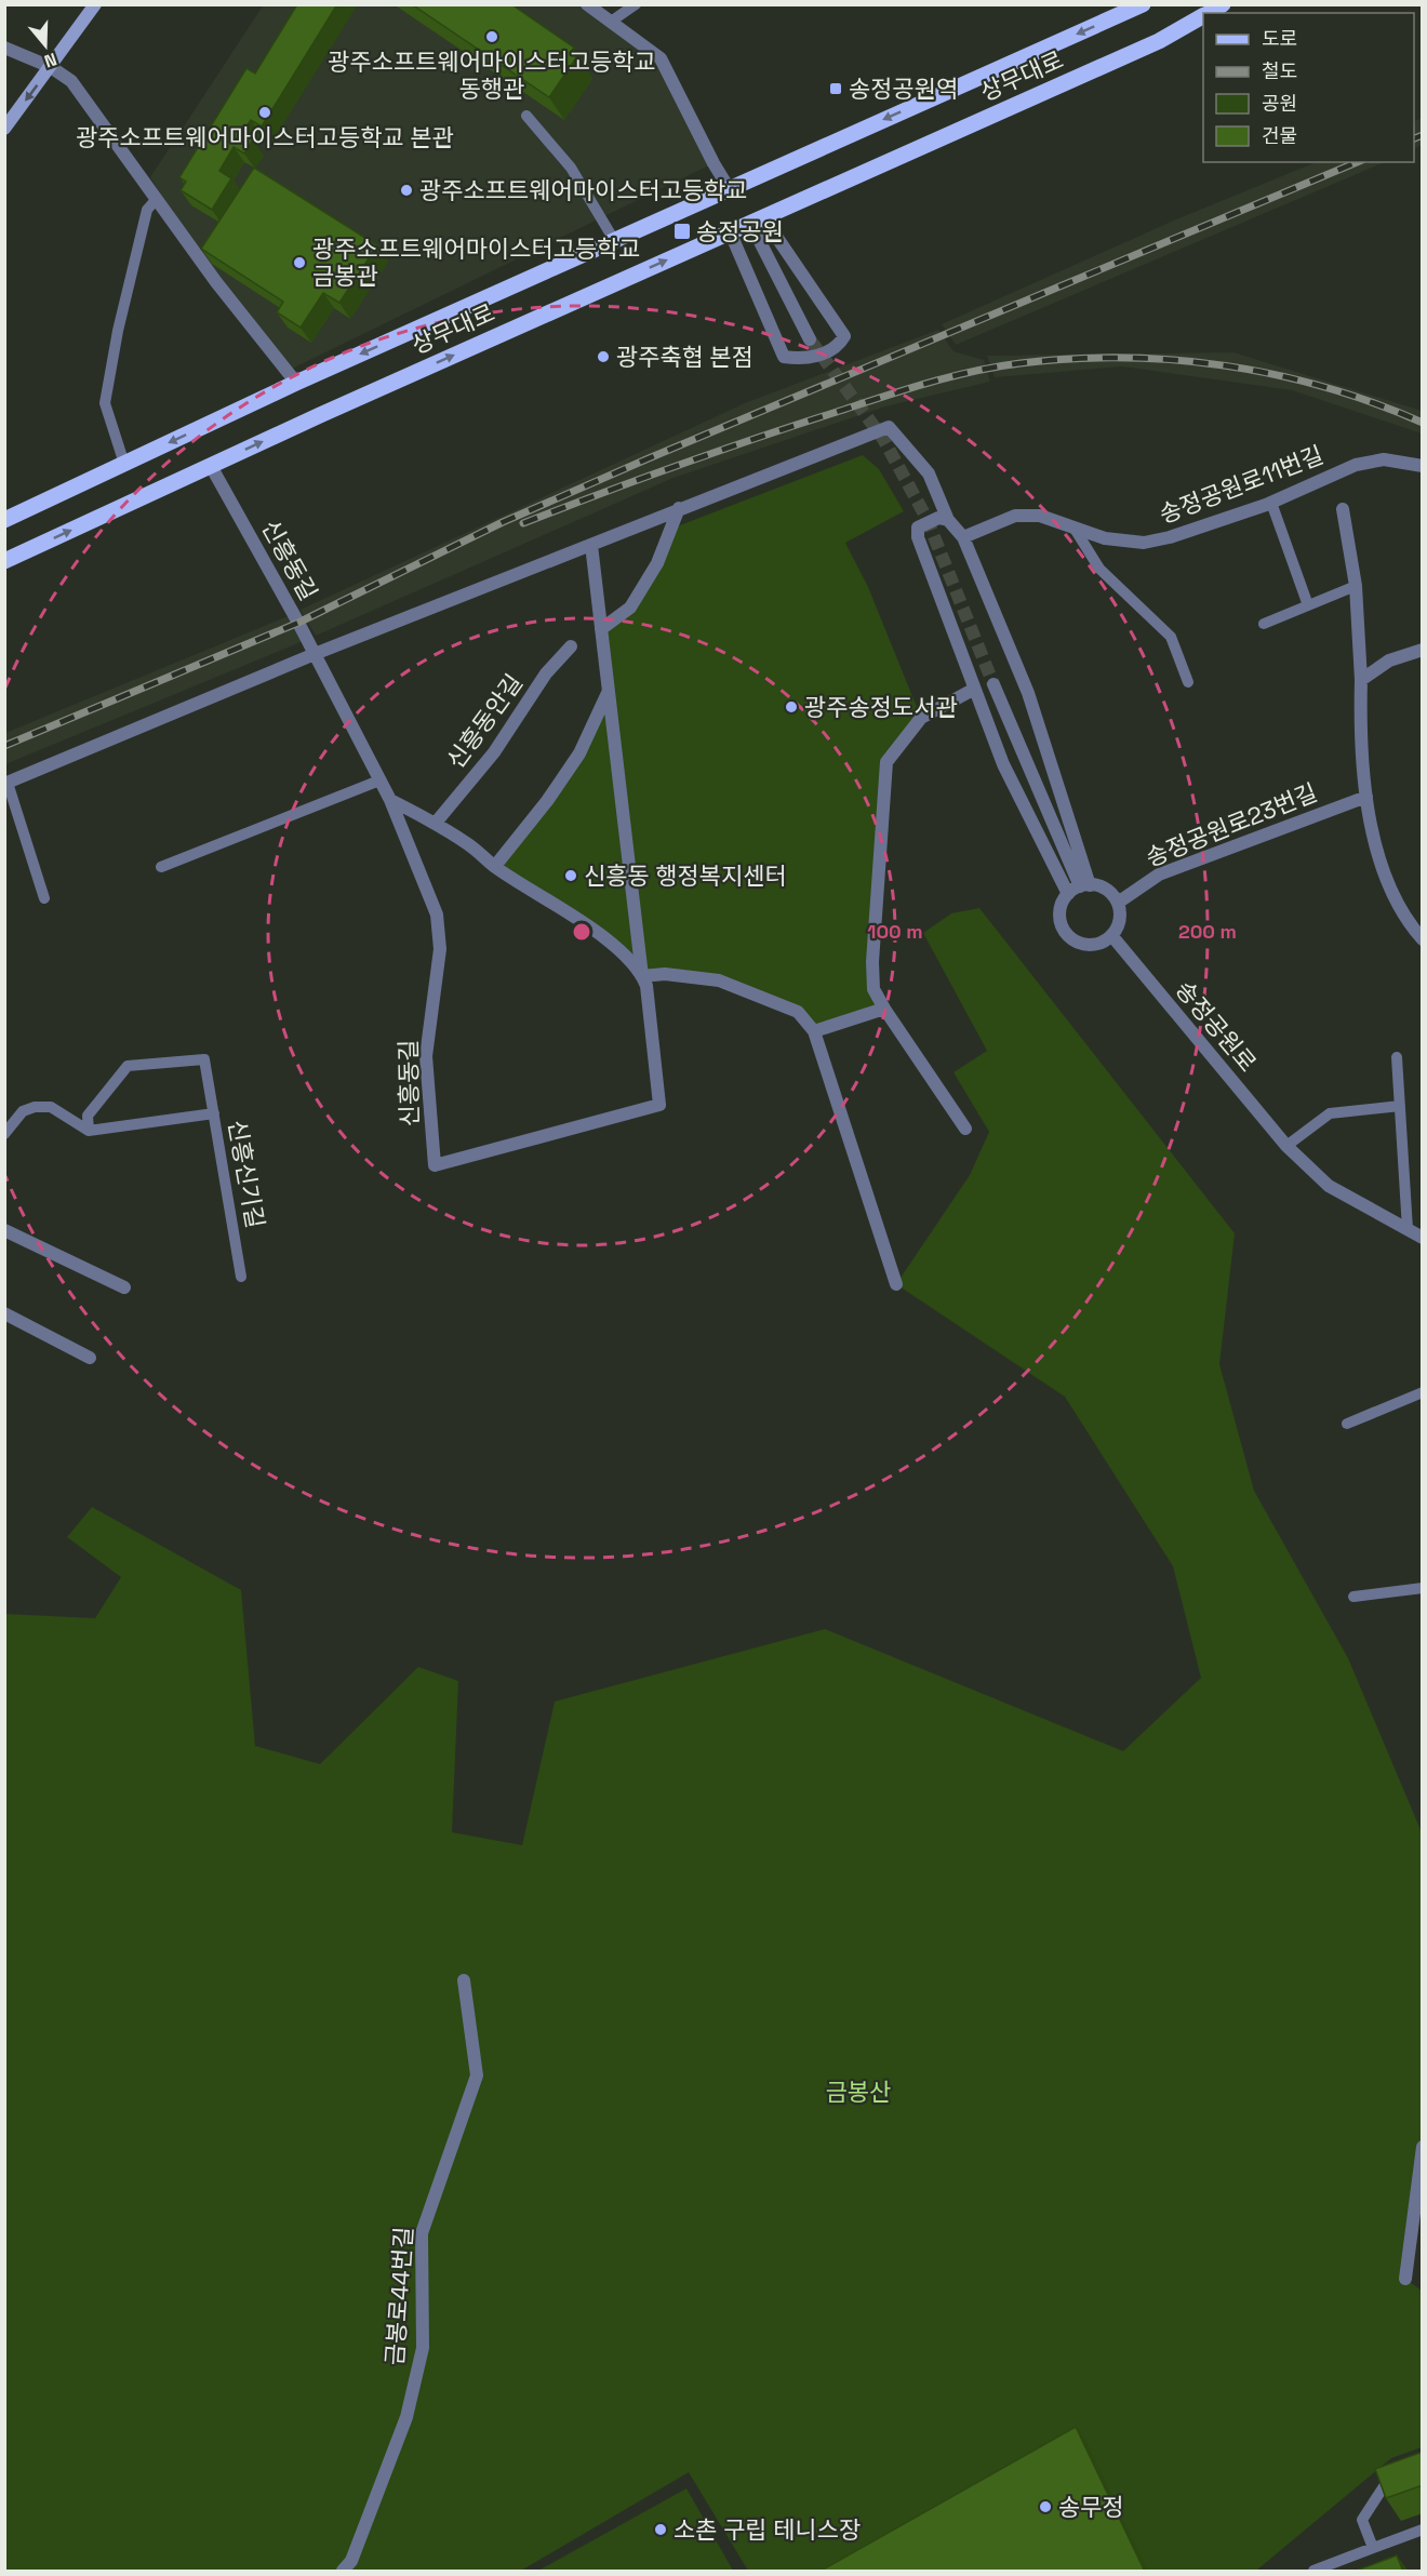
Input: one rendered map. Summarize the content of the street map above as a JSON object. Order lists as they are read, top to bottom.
{
  "streets": {
    "main road": ["상무대로"],
    "street": [
      "송정공원로11번길",
      "신흥동길",
      "신흥동안길",
      "송정공원로23번길",
      "송정공원로",
      "금봉로44번길"
    ],
    "lane": ["신흥신기길"]
  },
  "crossings": [
    ["상무대로", "신흥동길"],
    ["송정공원로23번길", "송정공원로"]
  ],
  "parks": ["금봉산"],
  "places": {
    "other": [
      "광주소프트웨어마이스터고등학교 동행관",
      "광주소프트웨어마이스터고등학교 본관",
      "광주소프트웨어마이스터고등학교",
      "광주소프트웨어마이스터고등학교 금봉관",
      "광주축협 본점",
      "광주송정도서관",
      "신흥동 행정복지센터",
      "송무정",
      "소촌 구립 테니스장"
    ],
    "transit": ["송정공원역", "송정공원"]
  },
  "legend": [
    "도로",
    "철도",
    "공원",
    "건물"
  ],
  "north": "bottom",
  "rings": ["100 m", "200 m"]
}
